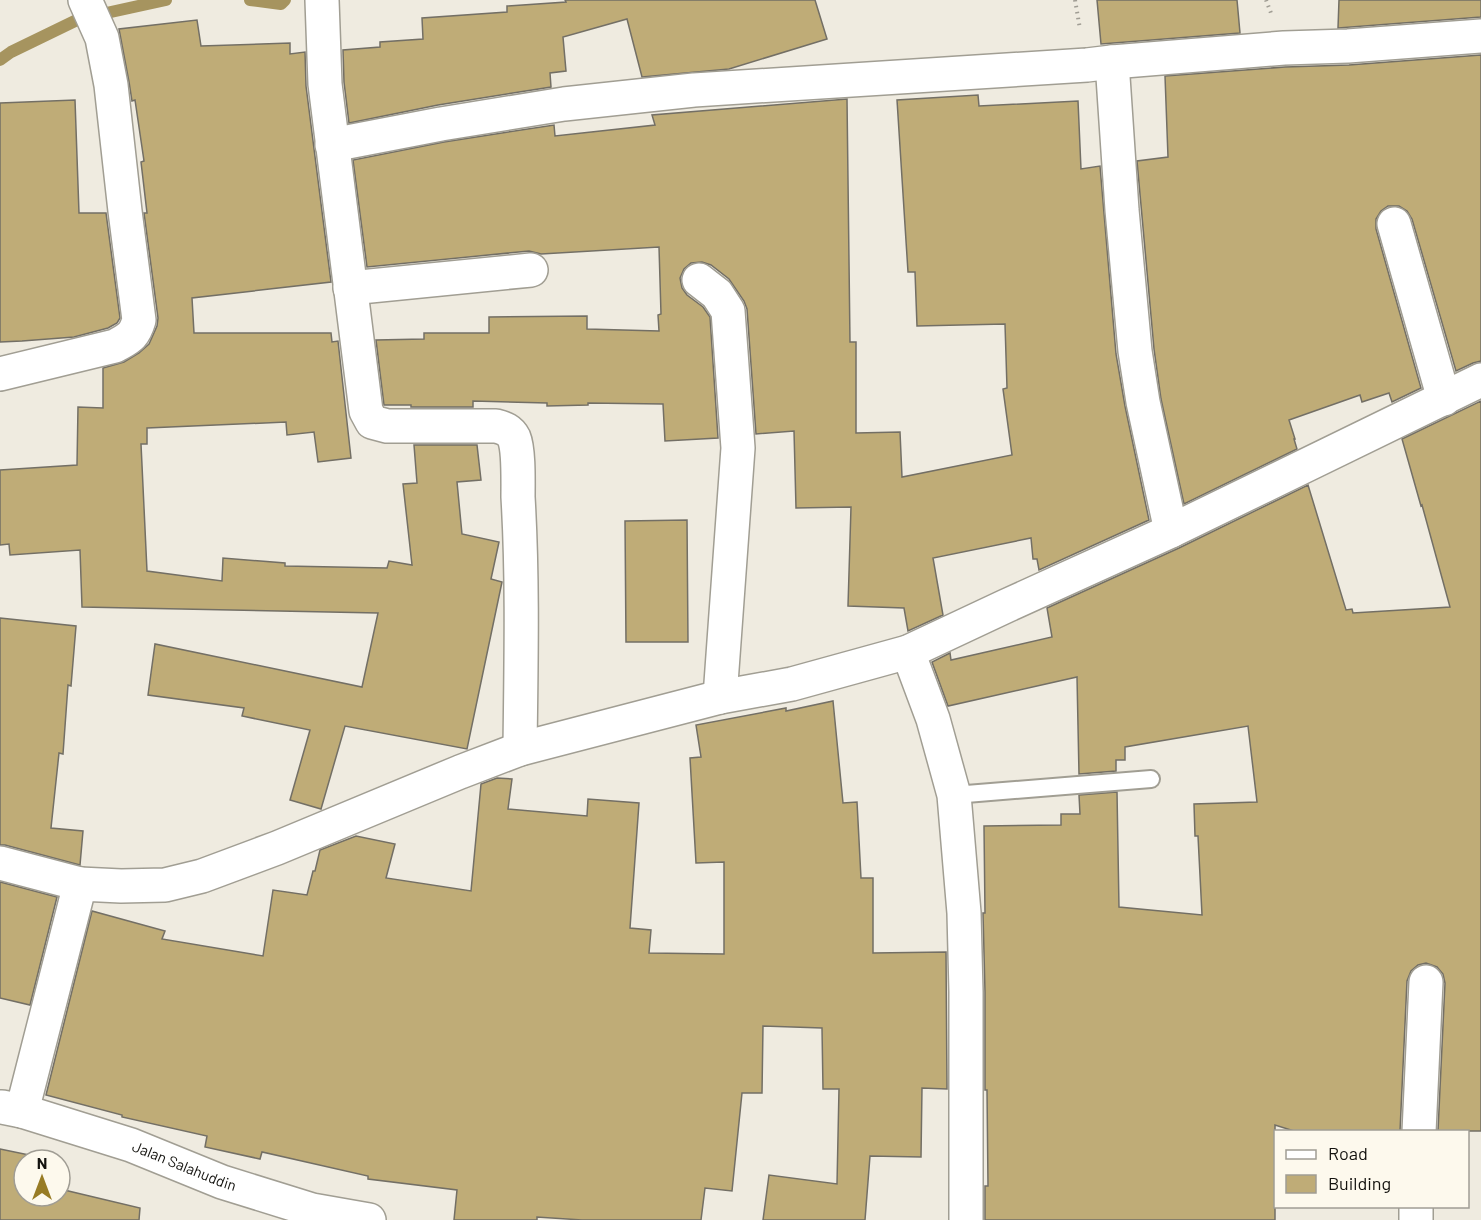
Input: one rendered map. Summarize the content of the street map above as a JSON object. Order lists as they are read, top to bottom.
{
  "streets": {
    "street": ["Jalan Salahuddin"]
  },
  "legend": ["Road", "Building"],
  "north": "top"
}
